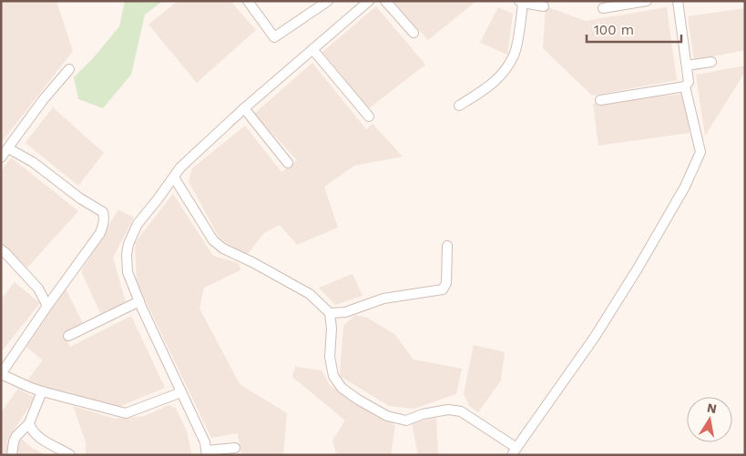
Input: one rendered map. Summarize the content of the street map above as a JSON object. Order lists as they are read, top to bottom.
{
  "scale_bar": "100 m",
  "north": "top"
}
